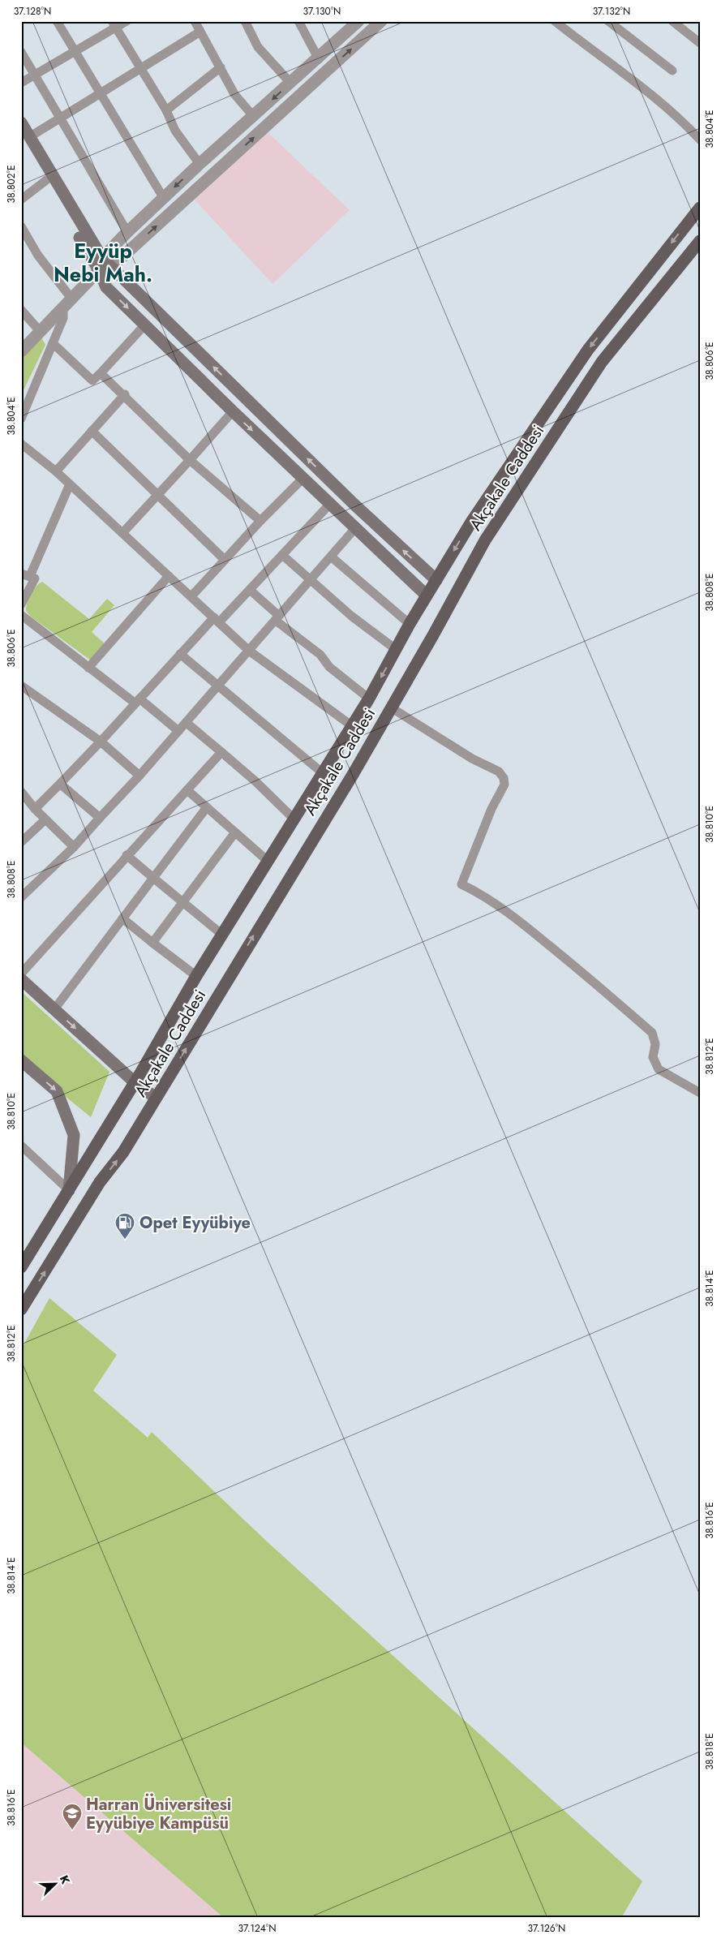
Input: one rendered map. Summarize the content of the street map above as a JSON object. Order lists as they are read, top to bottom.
{
  "streets": {
    "main road": ["Akçakale Caddesi"]
  },
  "districts": ["Eyyüp Nebi Mah."],
  "places": {
    "fuel station": ["Opet Eyyübiye"],
    "school or university": ["Harran Üniversitesi Eyyübiye Kampüsü"]
  },
  "north": "top right",
  "coordinates": [
    "37.128°N",
    "37.130°N",
    "37.132°N",
    "38.804°E",
    "38.802°E",
    "38.806°E",
    "38.808°E",
    "38.810°E",
    "38.812°E",
    "38.814°E",
    "38.816°E",
    "38.818°E",
    "37.124°N",
    "37.126°N"
  ]
}
